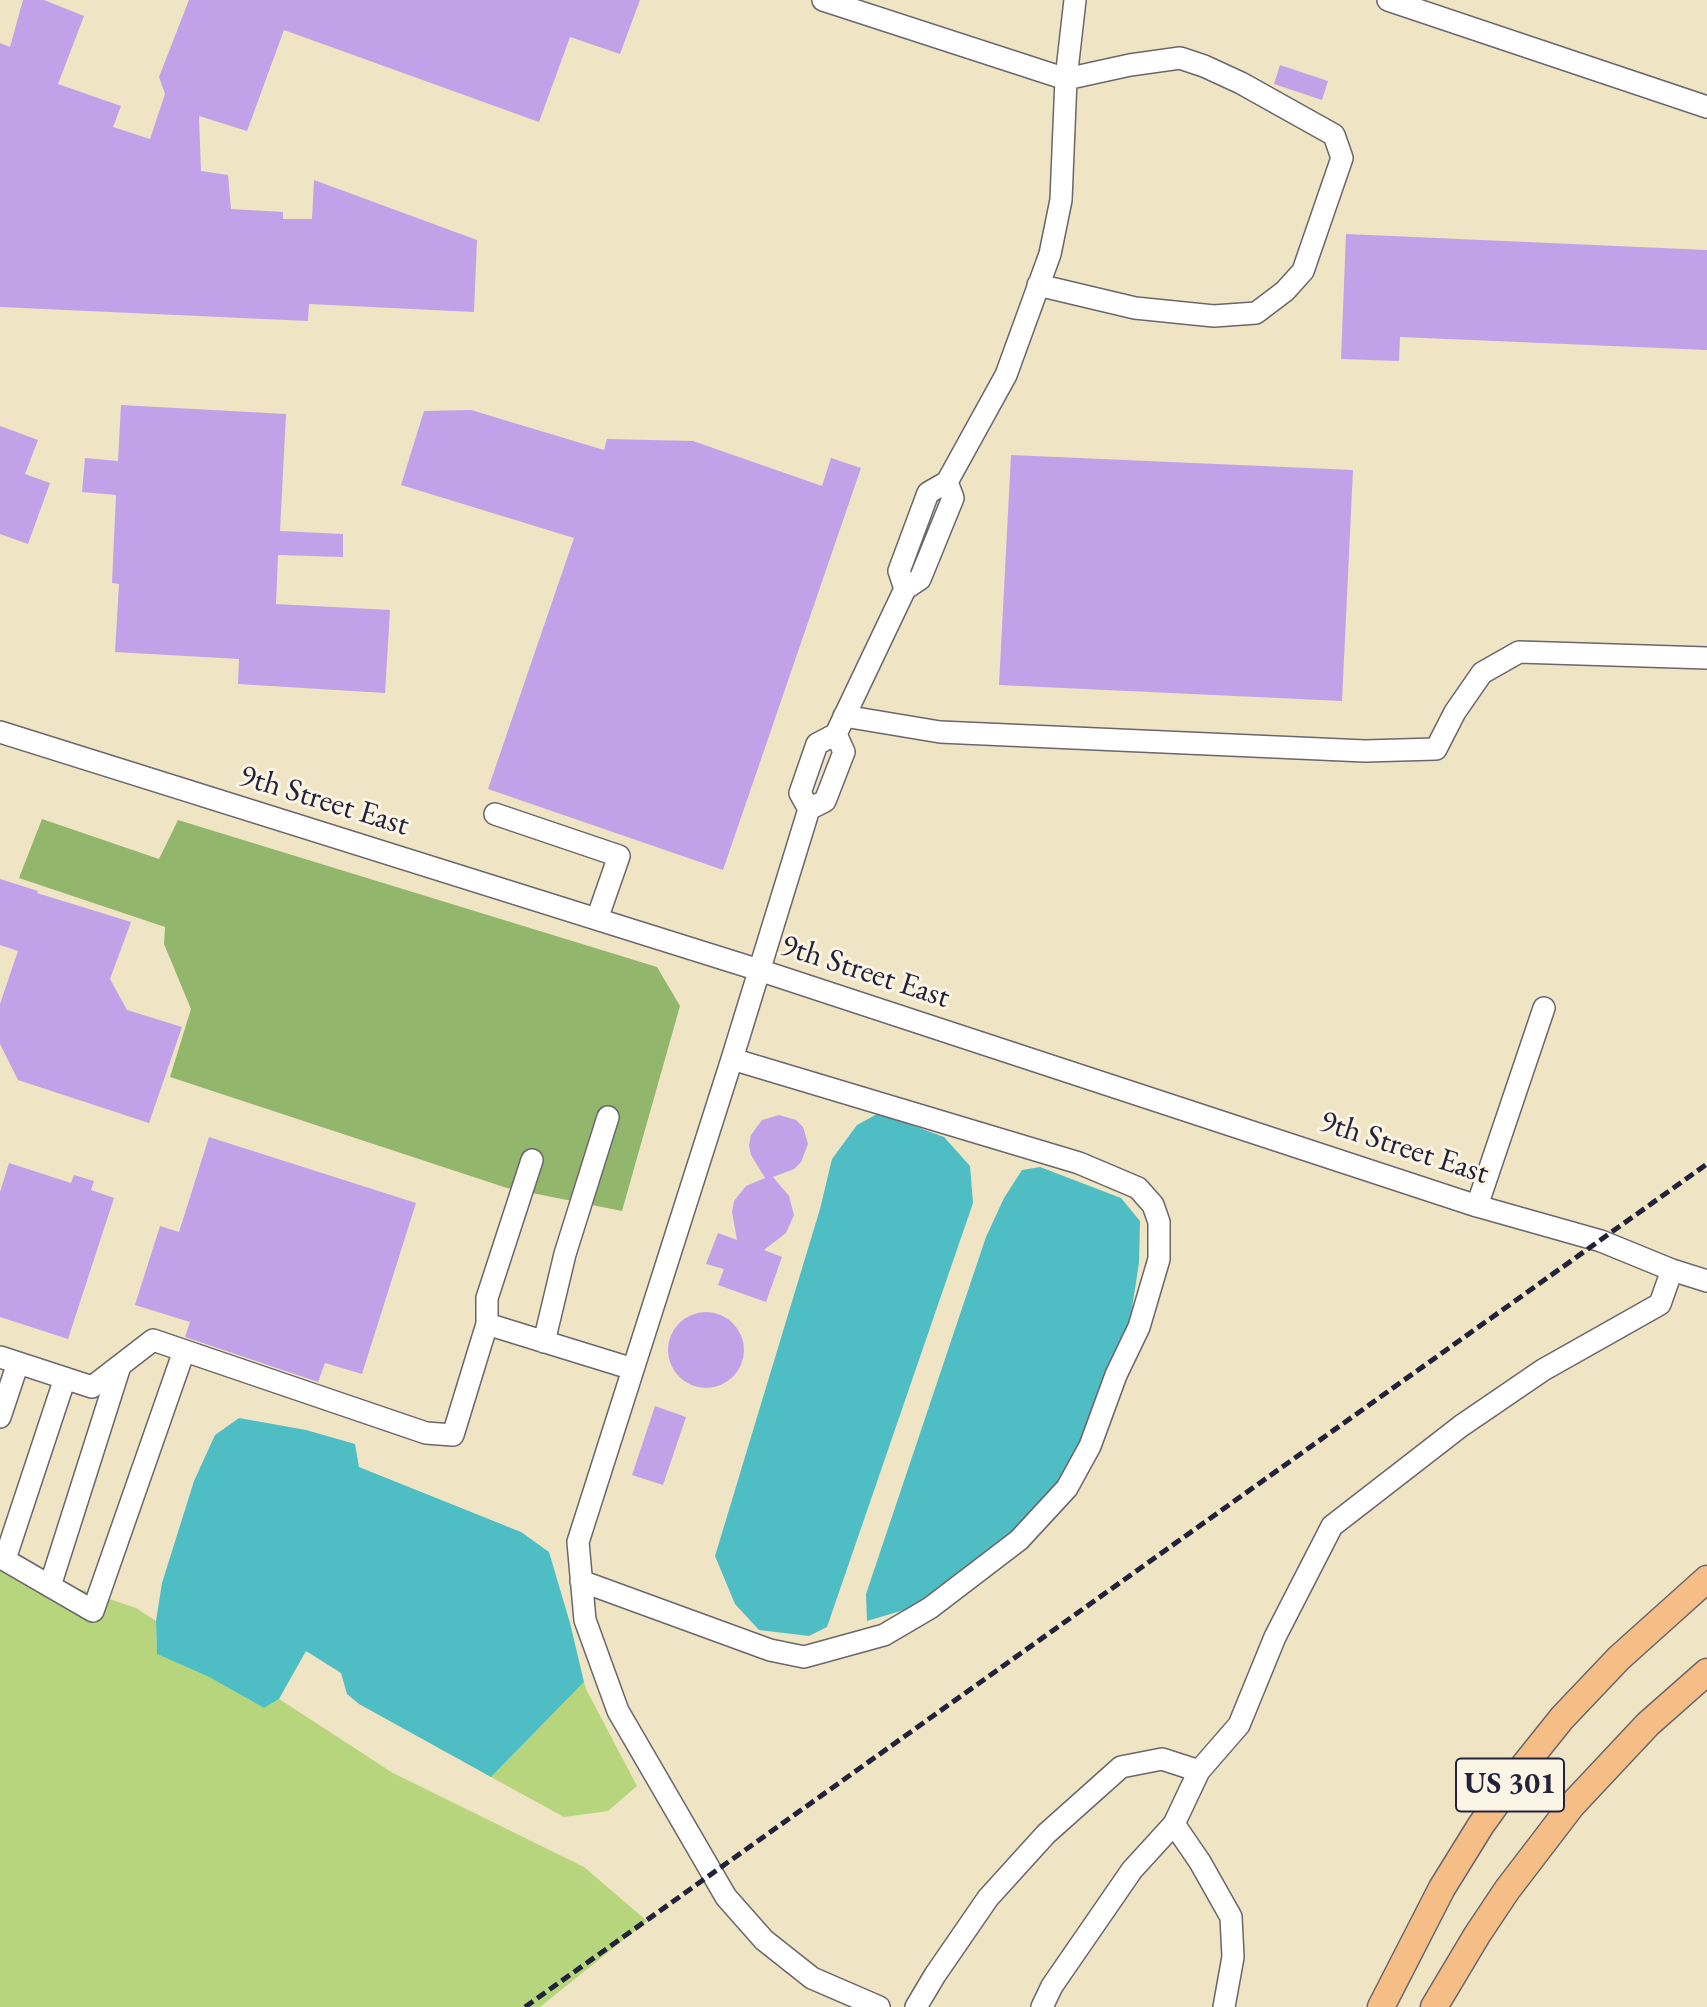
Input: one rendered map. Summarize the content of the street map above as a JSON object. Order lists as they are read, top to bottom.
{
  "streets": {
    "main road": ["US 301"],
    "street": ["9th Street East"]
  }
}
